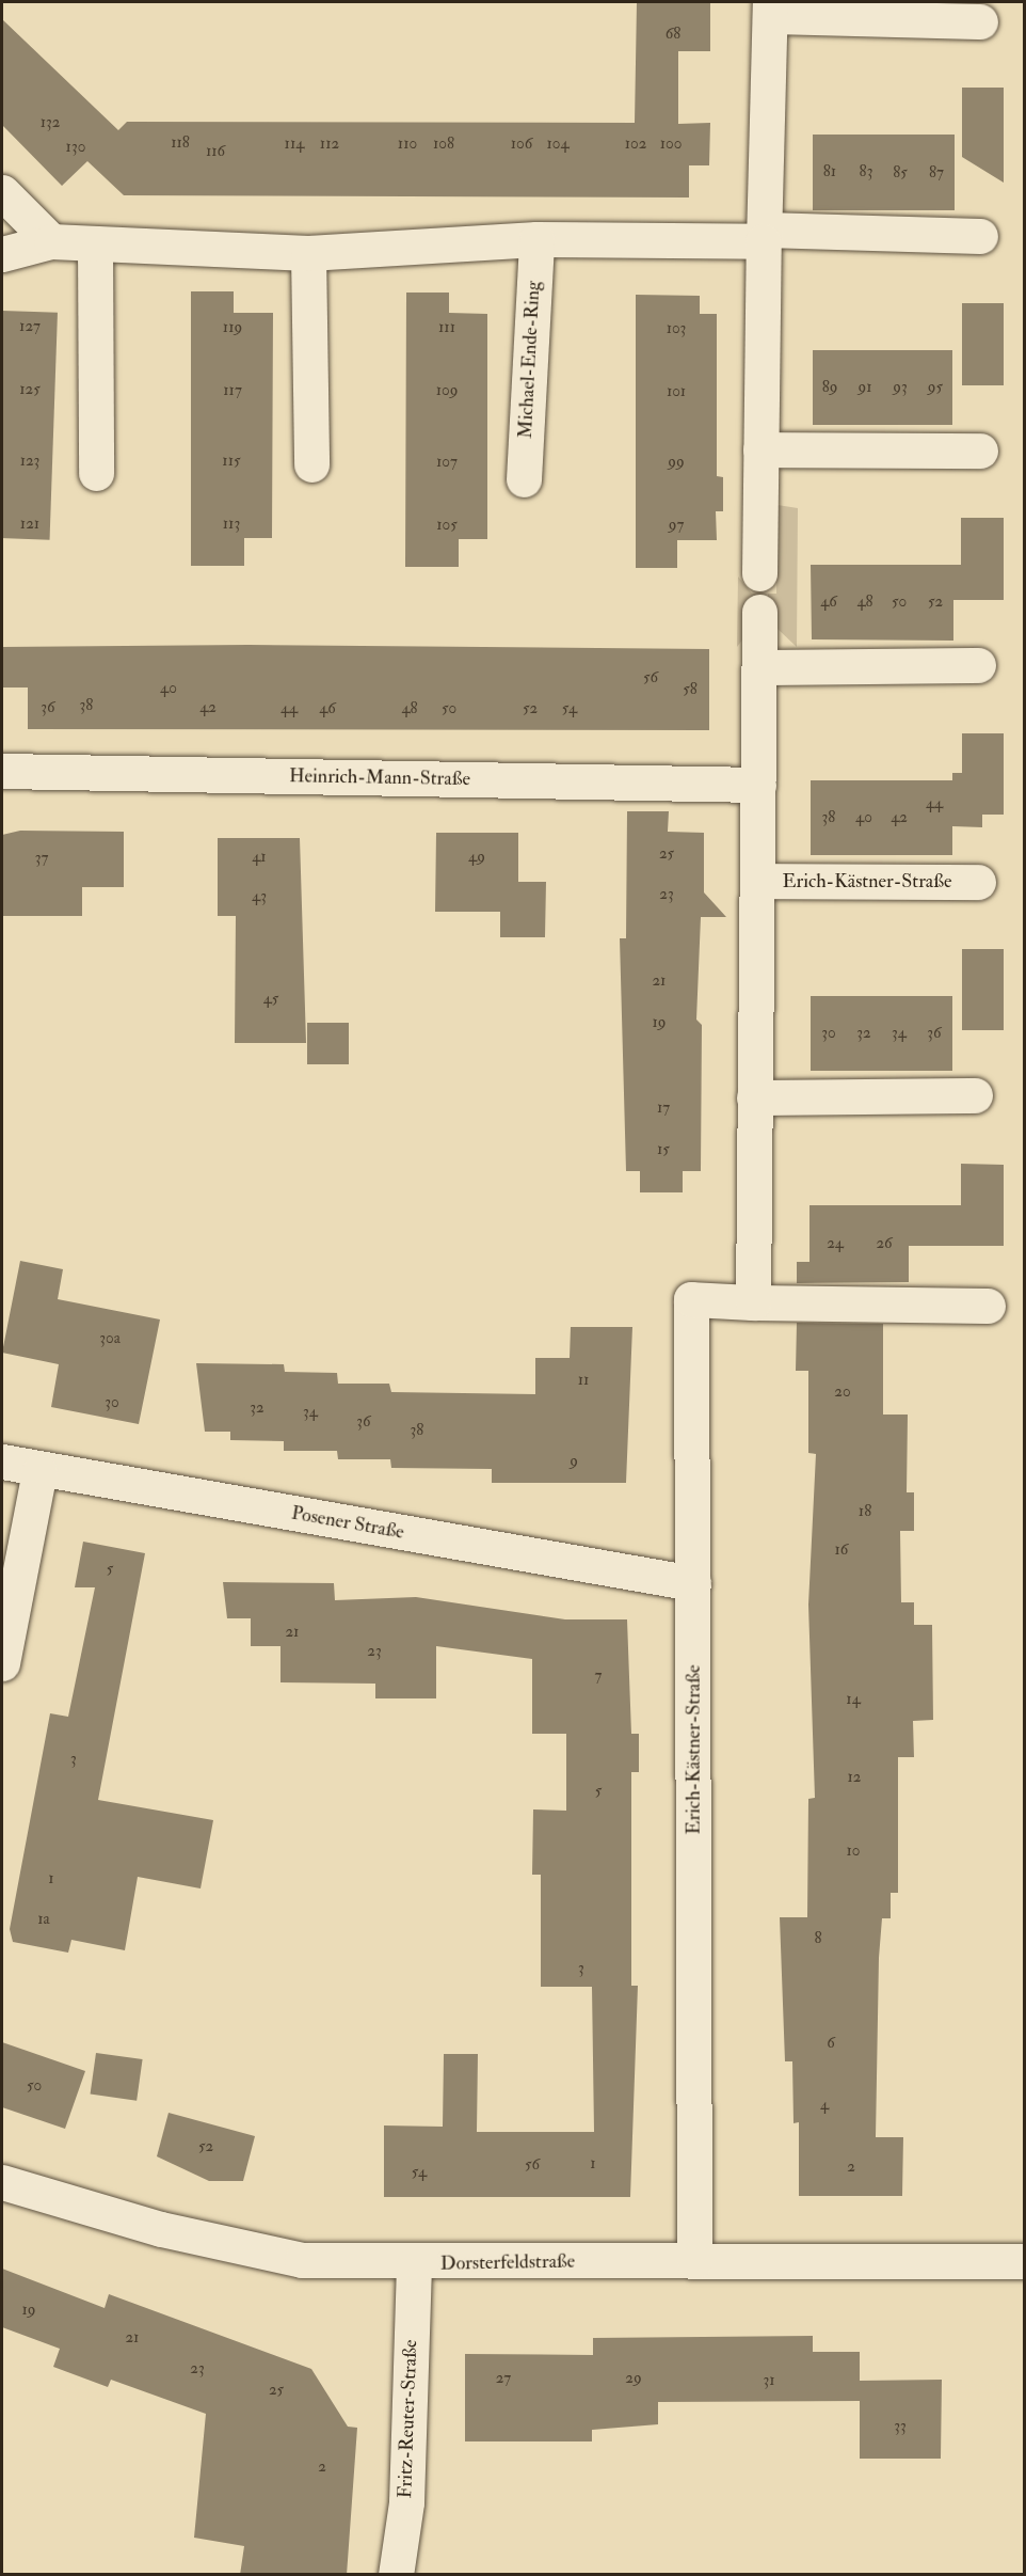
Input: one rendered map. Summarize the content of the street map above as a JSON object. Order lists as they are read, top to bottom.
{
  "streets": {
    "street": [
      "Michael-Ende-Ring",
      "Heinrich-Mann-Straße",
      "Erich-Kästner-Straße",
      "Posener Straße",
      "Dorsterfeldstraße",
      "Fritz-Reuter-Straße"
    ]
  },
  "crossings": [
    ["Heinrich-Mann-Straße", "Erich-Kästner-Straße"],
    ["Erich-Kästner-Straße", "Posener Straße"],
    ["Erich-Kästner-Straße", "Dorsterfeldstraße"],
    ["Dorsterfeldstraße", "Fritz-Reuter-Straße"]
  ],
  "house_numbers": [
    "68",
    "132",
    "118",
    "114",
    "112",
    "110",
    "108",
    "106",
    "104",
    "102",
    "100",
    "130",
    "116",
    "81",
    "83",
    "85",
    "87",
    "127",
    "119",
    "111",
    "103",
    "89",
    "91",
    "93",
    "95",
    "125",
    "117",
    "109",
    "101",
    "123",
    "115",
    "107",
    "99",
    "121",
    "113",
    "105",
    "97",
    "46",
    "48",
    "50",
    "52",
    "56",
    "40",
    "58",
    "38",
    "36",
    "42",
    "44",
    "46",
    "48",
    "50",
    "52",
    "54",
    "44",
    "38",
    "40",
    "42",
    "25",
    "41",
    "49",
    "37",
    "23",
    "43",
    "21",
    "45",
    "19",
    "30",
    "32",
    "34",
    "36",
    "17",
    "15",
    "24",
    "26",
    "30a",
    "11",
    "20",
    "30",
    "32",
    "34",
    "36",
    "38",
    "9",
    "18",
    "16",
    "5",
    "21",
    "23",
    "7",
    "14",
    "3",
    "12",
    "5",
    "10",
    "1",
    "1a",
    "8",
    "3",
    "6",
    "50",
    "4",
    "52",
    "1",
    "56",
    "2",
    "54",
    "19",
    "21",
    "23",
    "27",
    "29",
    "31",
    "25",
    "33",
    "2"
  ]
}
